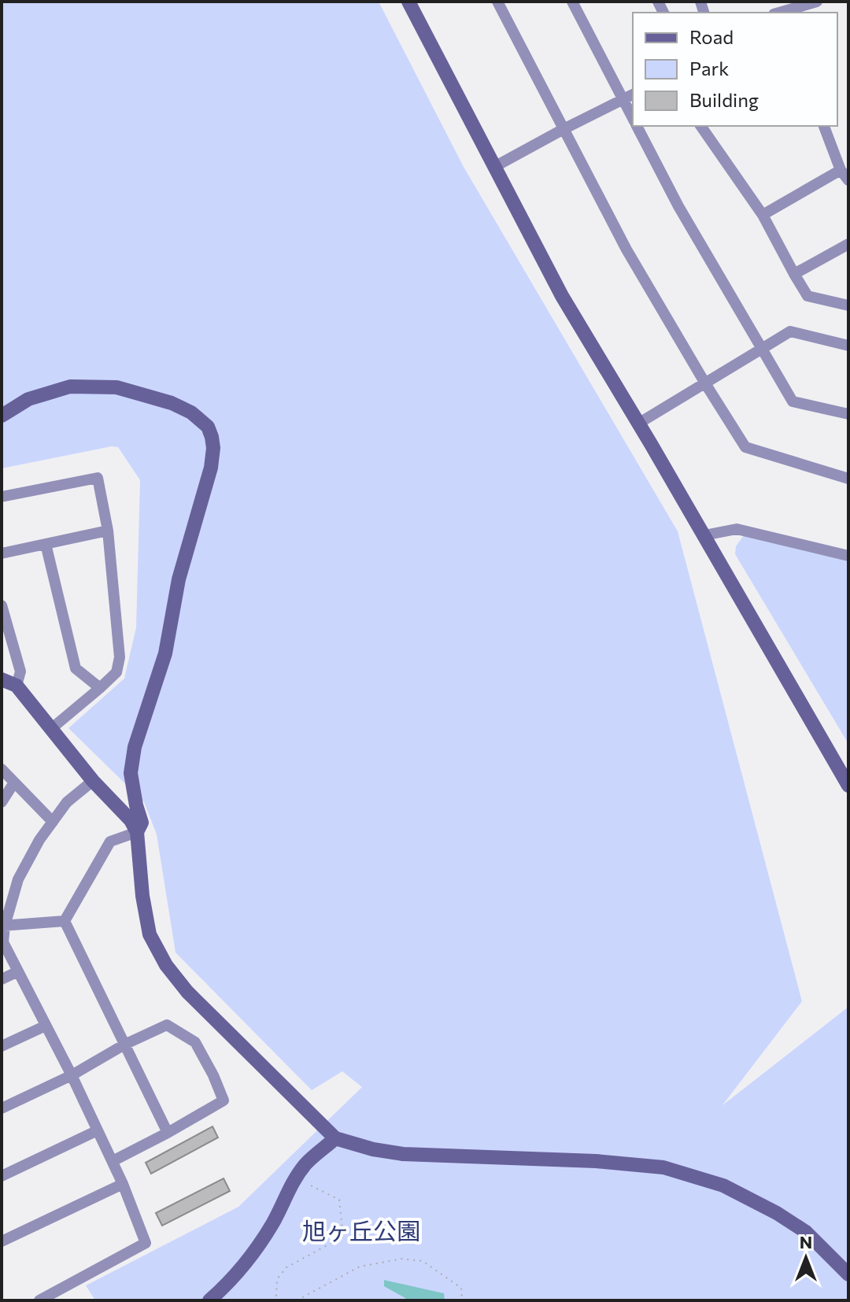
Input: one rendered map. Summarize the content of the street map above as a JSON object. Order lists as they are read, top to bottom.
{
  "parks": ["旭ヶ丘公園"],
  "legend": ["Road", "Park", "Building"],
  "north": "top"
}
